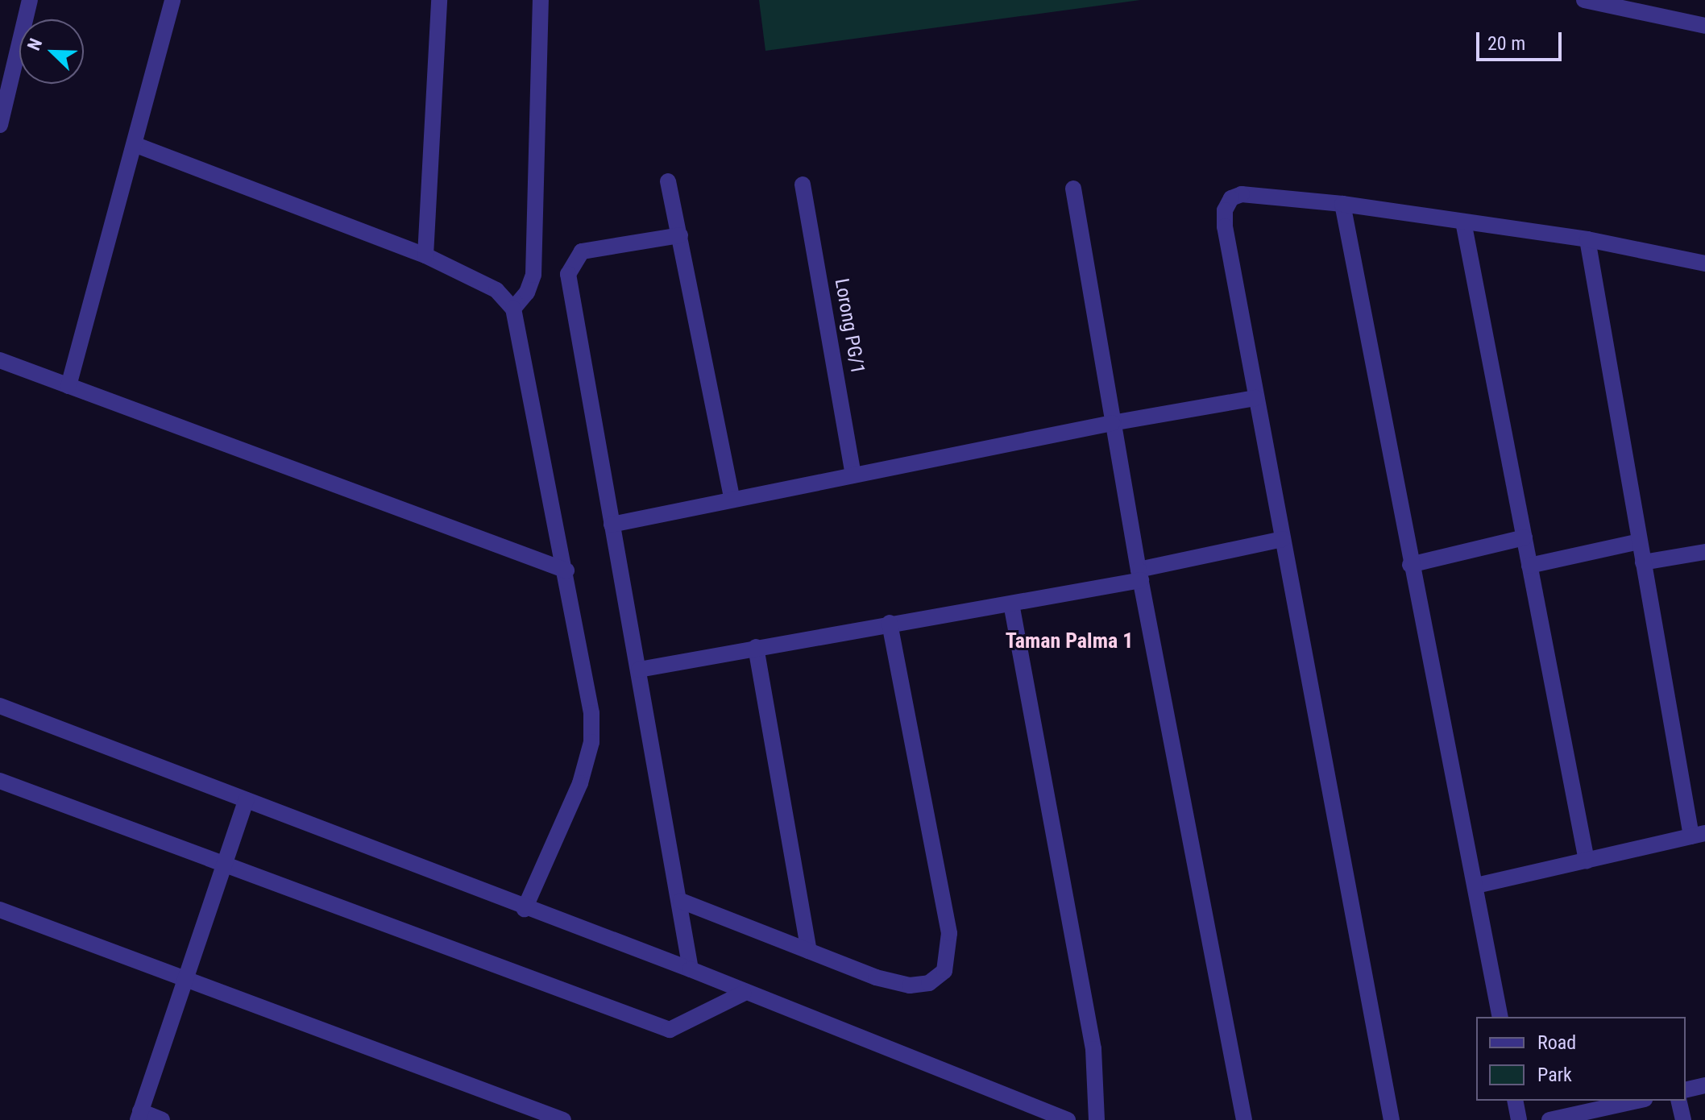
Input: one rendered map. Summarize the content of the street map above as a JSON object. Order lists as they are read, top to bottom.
{
  "streets": {
    "street": ["Lorong PG/1"]
  },
  "districts": ["Taman Palma 1"],
  "legend": ["Road", "Park"],
  "scale_bar": "20 m",
  "north": "top left"
}
